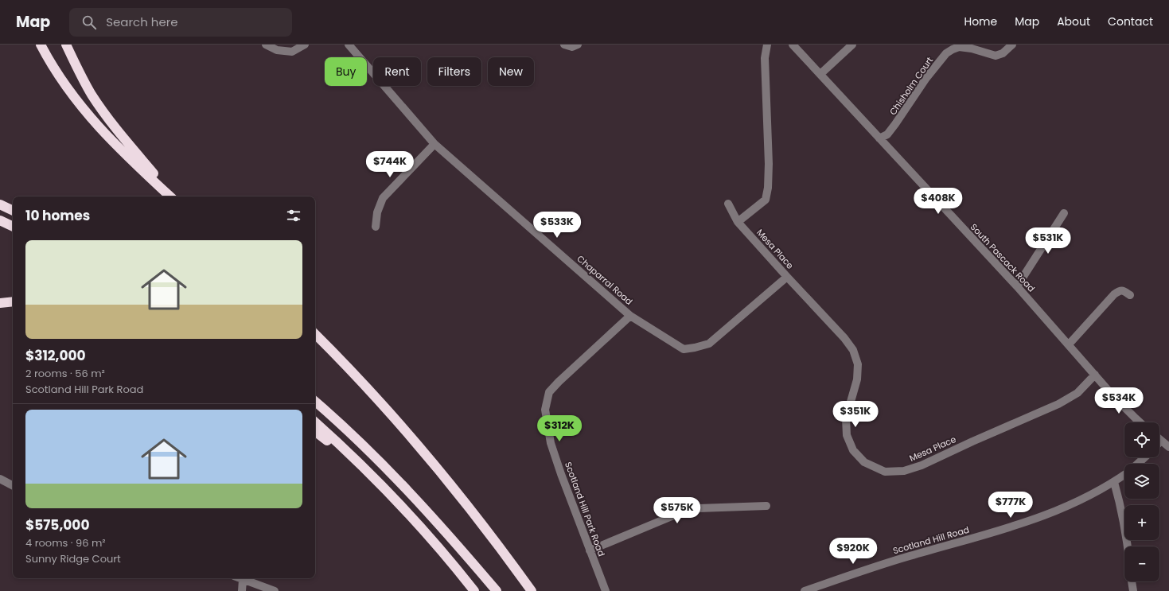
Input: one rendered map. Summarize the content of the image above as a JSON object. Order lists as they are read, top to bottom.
{
  "streets": {
    "street": [
      "Chisholm Court",
      "Mesa Place",
      "South Pascack Road",
      "Chaparral Road",
      "Scotland Hill Park Road",
      "Scotland Hill Road"
    ]
  },
  "crossings": [
    ["Chisholm Court", "South Pascack Road"],
    ["Mesa Place", "South Pascack Road"],
    ["Mesa Place", "Chaparral Road"],
    ["Chaparral Road", "Scotland Hill Park Road"]
  ],
  "page": {
    "header": "Map",
    "search": "Search here",
    "nav": [
      "Home",
      "Map",
      "About",
      "Contact"
    ],
    "chip": [
      "Buy",
      "Rent",
      "Filters",
      "New"
    ],
    "price": [
      "$744K",
      "$408K",
      "$533K",
      "$531K",
      "$534K",
      "$351K",
      "$312K",
      "$777K",
      "$575K",
      "$920K"
    ],
    "heading": "10 homes",
    "list": [
      {
        "name": "$312,000",
        "note": "2 rooms · 56 m² · Scotland Hill Park Road"
      },
      {
        "name": "$575,000",
        "note": "4 rooms · 96 m² · Sunny Ridge Court"
      }
    ],
    "map_buttons": ["+", "−"]
  }
}
